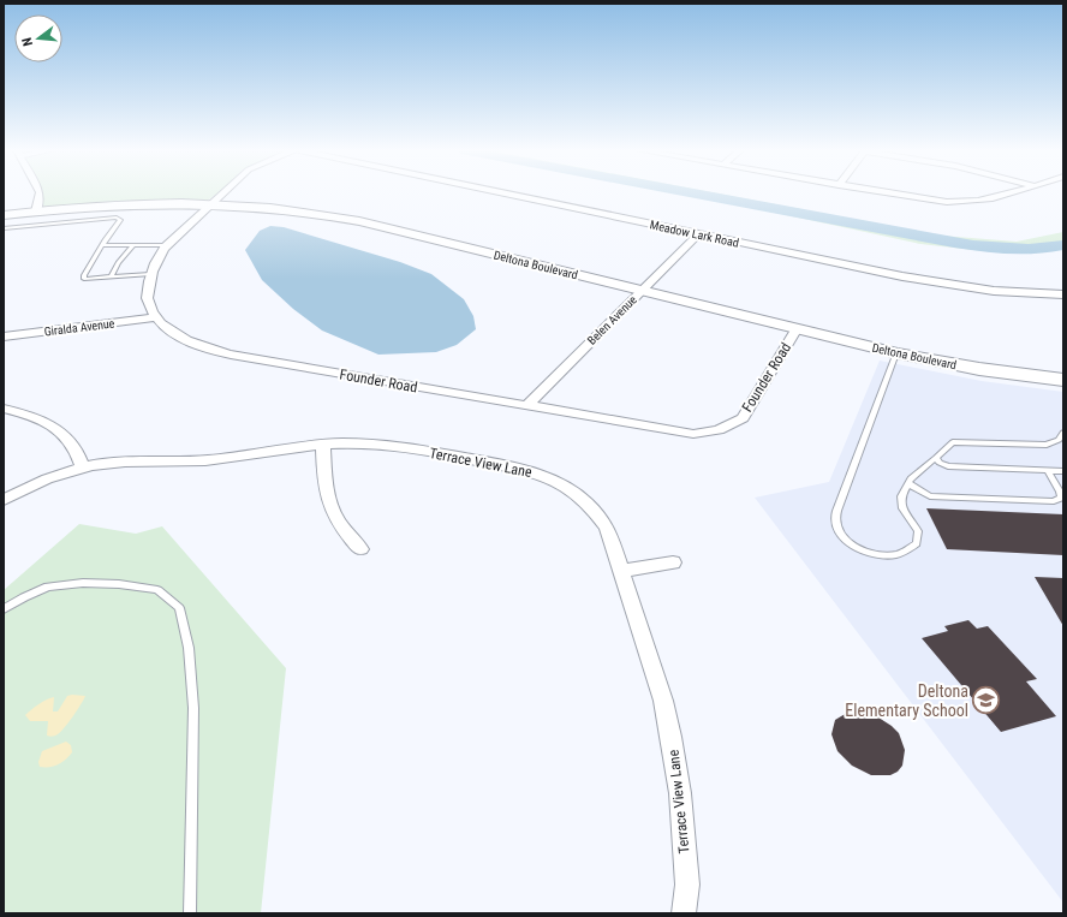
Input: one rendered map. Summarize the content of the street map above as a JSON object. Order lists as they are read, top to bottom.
{
  "streets": {
    "main road": ["Deltona Boulevard"],
    "street": [
      "Meadow Lark Road",
      "Belen Avenue",
      "Giralda Avenue",
      "Founder Road",
      "Terrace View Lane"
    ]
  },
  "crossings": [
    ["Meadow Lark Road", "Belen Avenue"],
    ["Deltona Boulevard", "Belen Avenue"],
    ["Deltona Boulevard", "Founder Road"],
    ["Belen Avenue", "Founder Road"],
    ["Giralda Avenue", "Founder Road"]
  ],
  "places": {
    "school or university": ["Deltona Elementary School"]
  },
  "north": "left"
}
